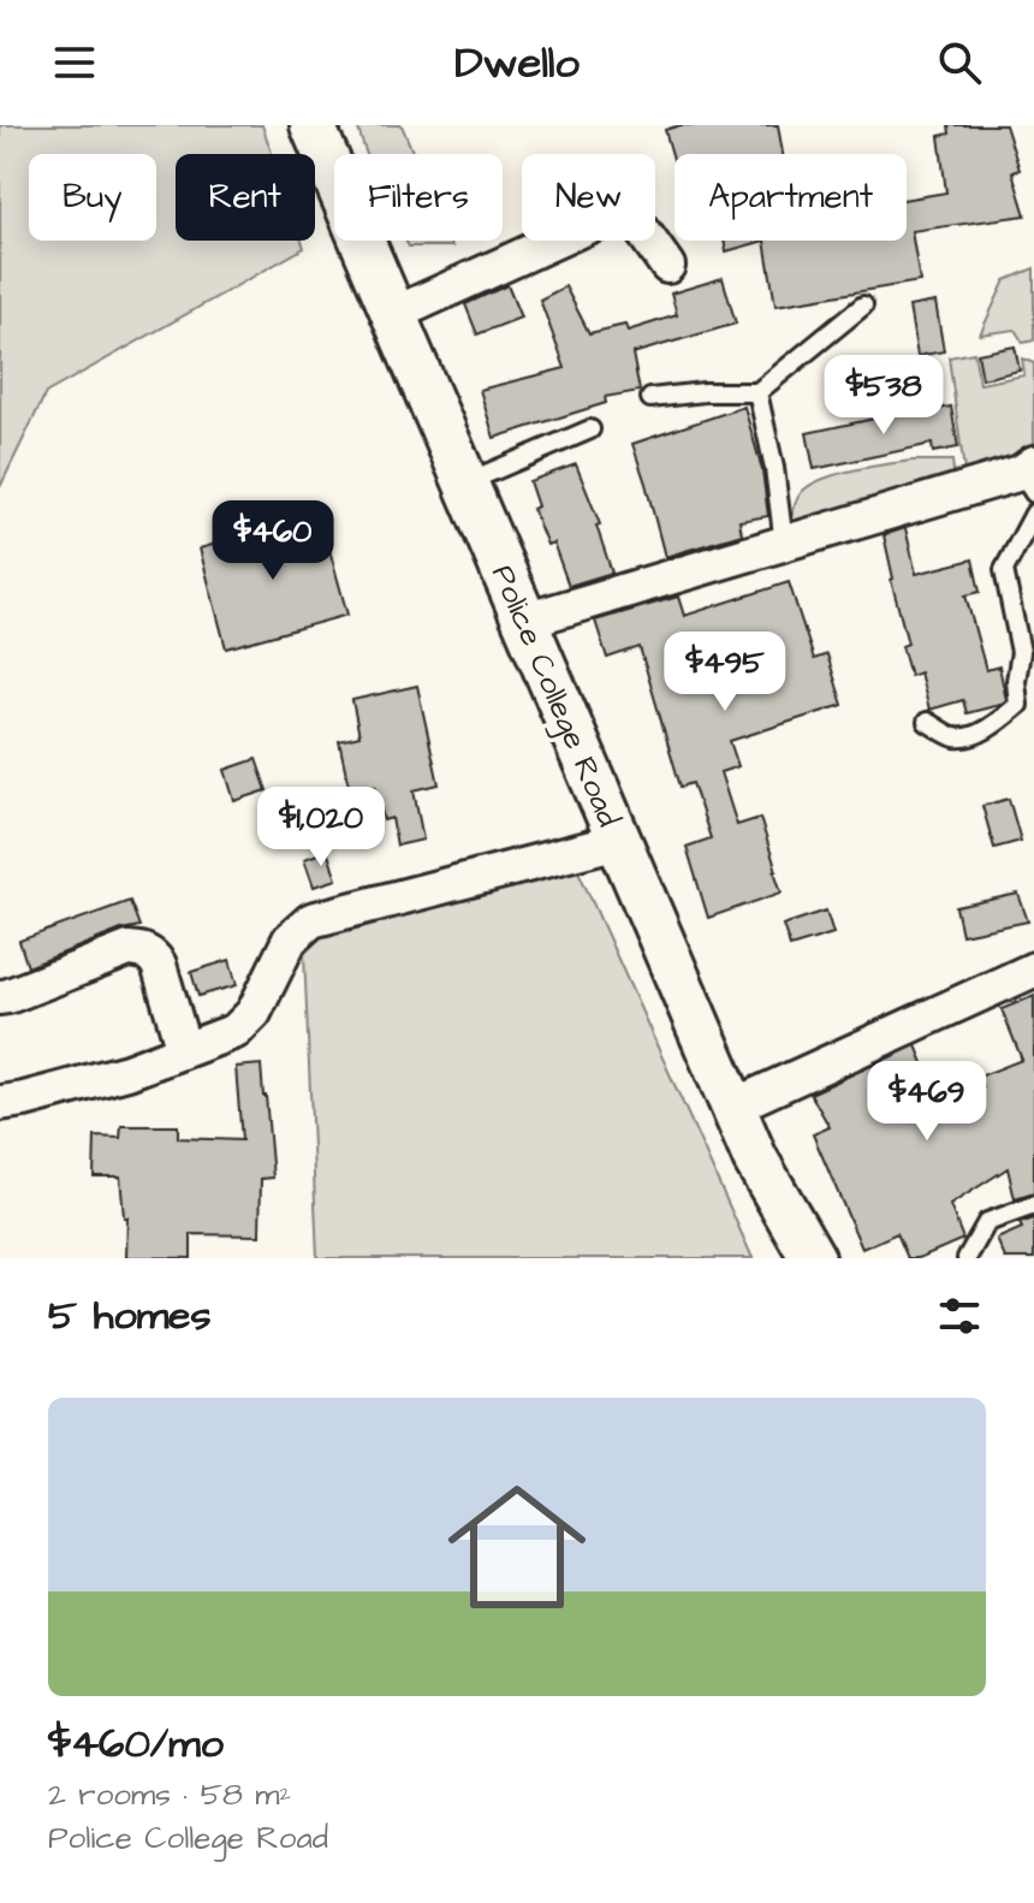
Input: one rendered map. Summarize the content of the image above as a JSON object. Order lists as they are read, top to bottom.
{
  "streets": {
    "street": ["Police College Road"]
  },
  "page": {
    "header": "Dwello",
    "chip": [
      "Buy",
      "Rent",
      "Filters",
      "New",
      "Apartment"
    ],
    "price": [
      "$538",
      "$460",
      "$495",
      "$1,020",
      "$469"
    ],
    "heading": "5 homes",
    "list": [
      {
        "name": "$460/mo",
        "note": "2 rooms · 58 m² · Police College Road"
      }
    ]
  }
}
